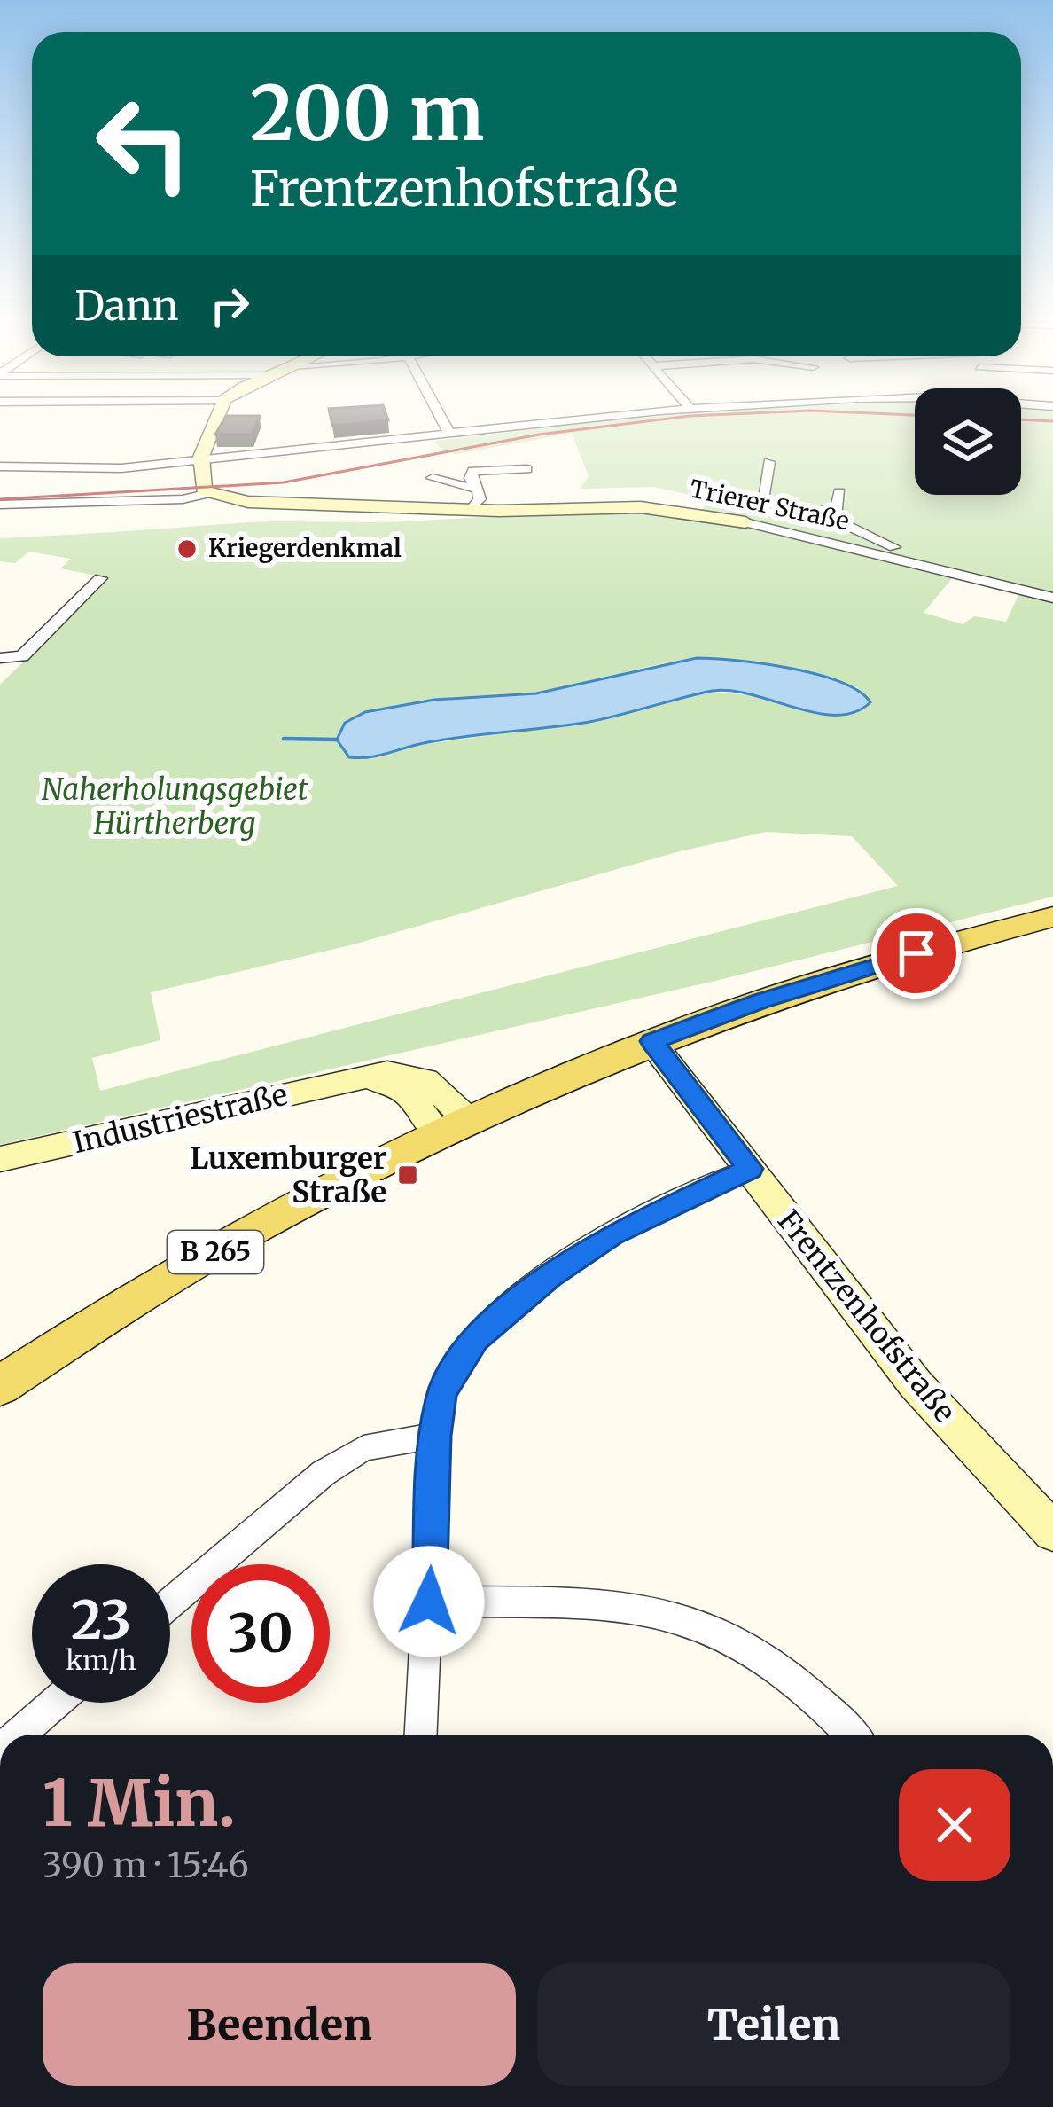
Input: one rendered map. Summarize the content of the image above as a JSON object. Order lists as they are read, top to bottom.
{
  "streets": {
    "main road": ["B 265"],
    "street": ["Trierer Straße", "Industriestraße", "Frentzenhofstraße"]
  },
  "crossings": [
    ["Industriestraße", "B 265"],
    ["B 265", "Frentzenhofstraße"]
  ],
  "parks": ["Naherholungsgebiet Hürtherberg"],
  "places": {
    "other": ["Kriegerdenkmal"],
    "transit": ["Luxemburger Straße"]
  },
  "page": {
    "turn": ["200 m", "Frentzenhofstraße"],
    "then": "Dann",
    "speed": "23 km/h",
    "limit": "30",
    "heading": ["1 Min.", "390 m · 15:46"],
    "buttons": ["Beenden", "Teilen"]
  }
}
